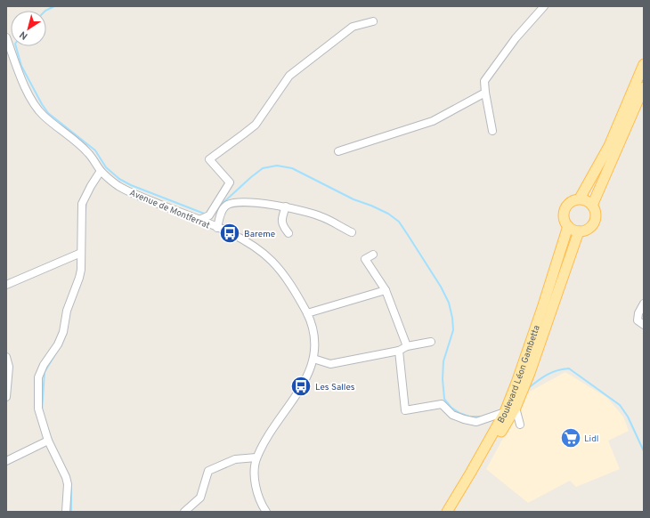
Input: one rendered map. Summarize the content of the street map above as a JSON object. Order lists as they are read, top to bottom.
{
  "streets": {
    "main road": ["Boulevard Léon Gambetta"],
    "street": ["Avenue de Montferrat"]
  },
  "places": {
    "bus stop": ["Bareme", "Les Salles"],
    "supermarket": ["Lidl"]
  },
  "north": "bottom left"
}
